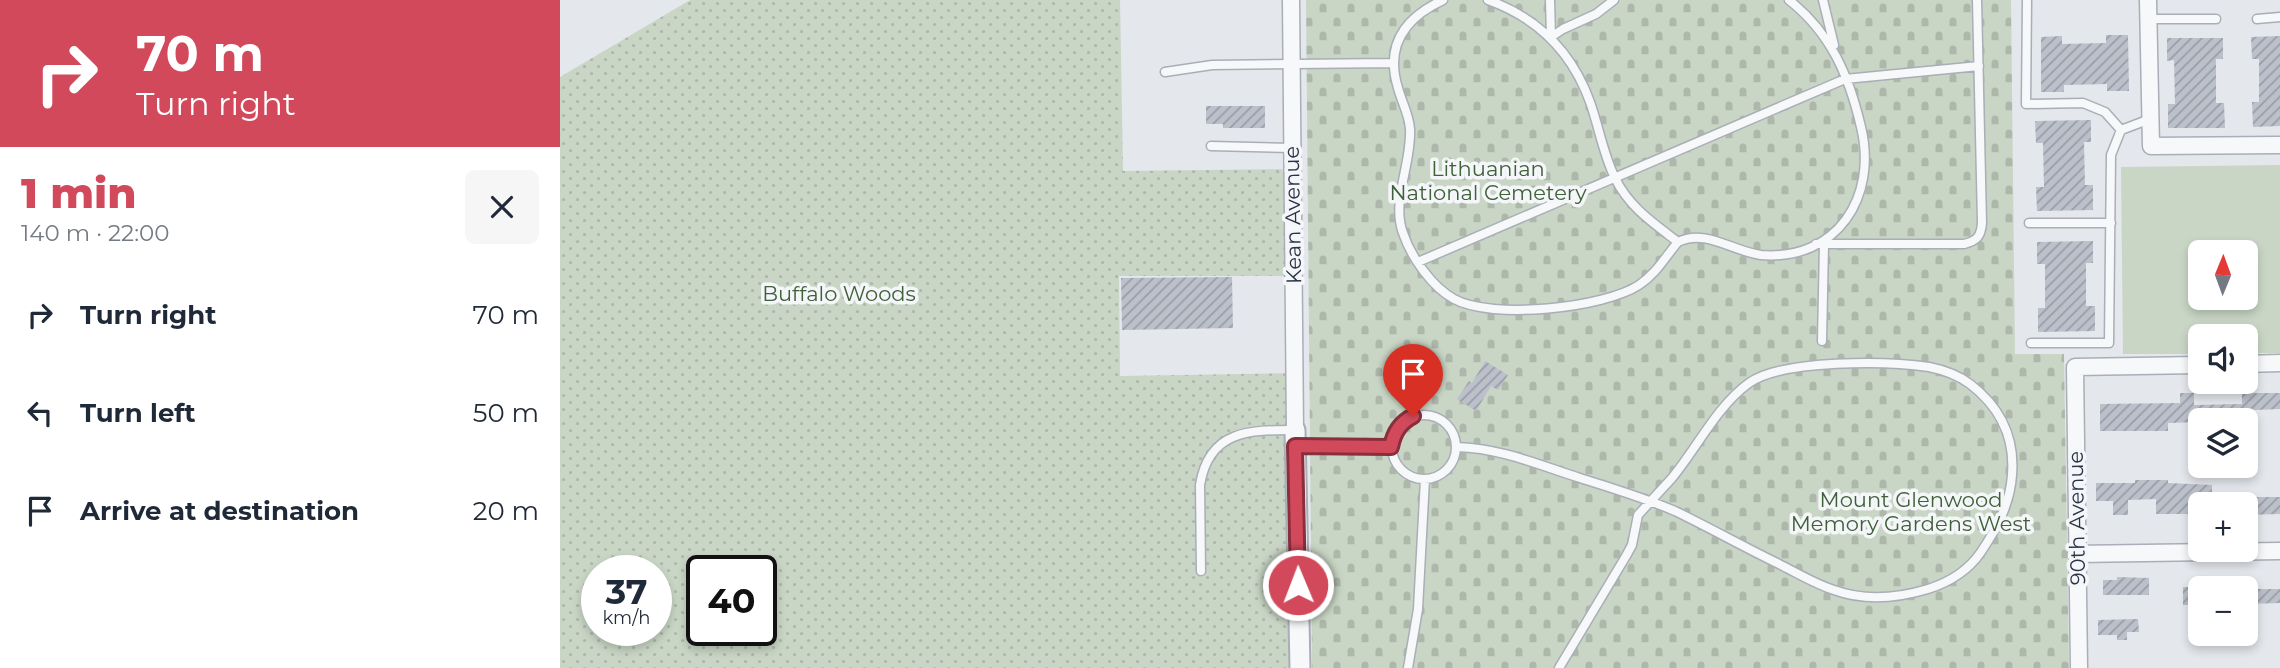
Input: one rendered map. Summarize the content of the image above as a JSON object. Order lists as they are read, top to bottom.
{
  "streets": {
    "street": ["Kean Avenue", "90th Avenue"]
  },
  "parks": ["Lithuanian National Cemetery", "Buffalo Woods", "Mount Glenwood Memory Gardens West"],
  "north": "top",
  "page": {
    "turn": ["70 m", "Turn right"],
    "heading": ["1 min", "140 m · 22:00"],
    "map_buttons": ["+", "−"],
    "list": [
      {
        "name": "Turn right",
        "value": "70 m"
      },
      {
        "name": "Turn left",
        "value": "50 m"
      },
      {
        "name": "Arrive at destination",
        "value": "20 m"
      }
    ],
    "speed": "37 km/h",
    "limit": "40"
  }
}
